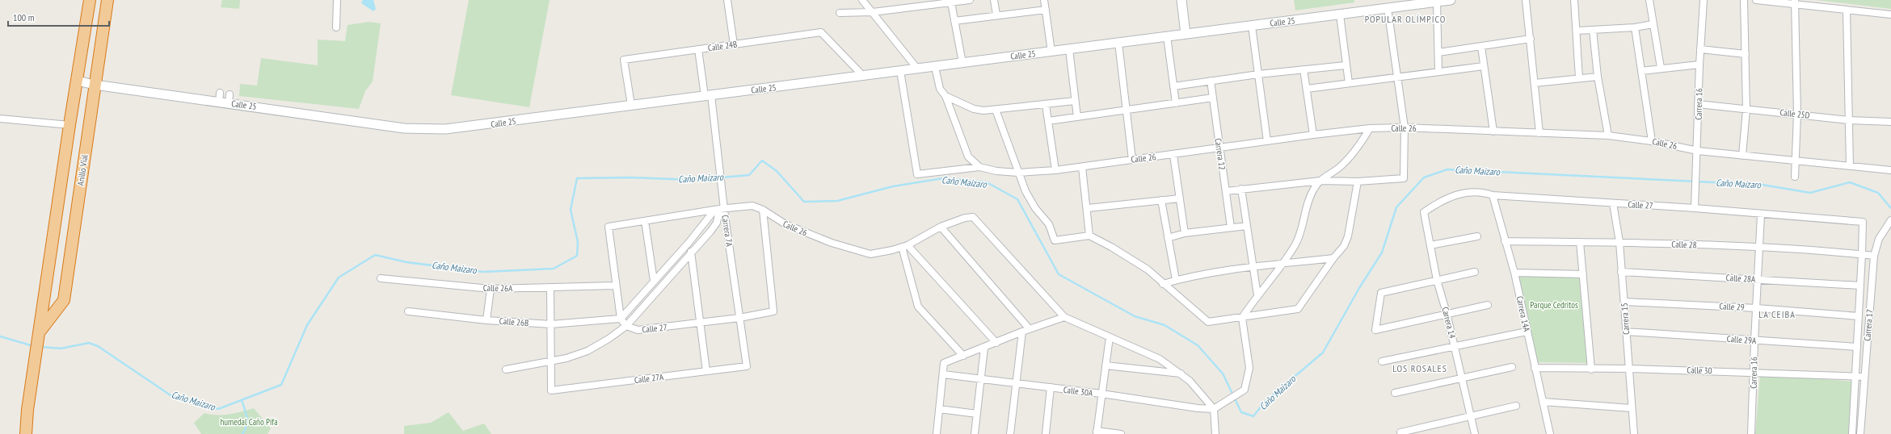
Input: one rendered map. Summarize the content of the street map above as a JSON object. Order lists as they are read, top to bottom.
{
  "streets": {
    "highway": ["Anillo Vial"],
    "street": [
      "Calle 25",
      "Calle 24B",
      "Carrera 16",
      "Calle 25D",
      "Calle 26",
      "Carrera 12",
      "Calle 27",
      "Carrera 7A",
      "Calle 28",
      "Calle 28A",
      "Calle 26A",
      "Calle 29",
      "Carrera 14A",
      "Carrera 15",
      "Calle 26B",
      "Carrera 14",
      "Carrera 17",
      "Calle 29A",
      "Calle 30",
      "Calle 27A",
      "Calle 30A"
    ]
  },
  "crossings": [
    ["Calle 25", "Calle 24B"],
    ["Calle 25", "Calle 26"],
    ["Calle 25", "Anillo Vial"],
    ["Calle 25", "Carrera 7A"],
    ["Calle 24B", "Carrera 7A"],
    ["Carrera 16", "Calle 25D"],
    ["Carrera 16", "Calle 26"],
    ["Carrera 16", "Calle 27"],
    ["Carrera 16", "Calle 28"],
    ["Carrera 16", "Calle 28A"],
    ["Carrera 16", "Calle 29"],
    ["Carrera 16", "Calle 29A"],
    ["Carrera 16", "Calle 30"],
    ["Calle 26", "Carrera 12"],
    ["Calle 26", "Calle 27"],
    ["Calle 26", "Carrera 7A"],
    ["Calle 26", "Calle 26A"],
    ["Calle 27", "Carrera 7A"],
    ["Calle 27", "Carrera 14A"],
    ["Calle 27", "Carrera 15"],
    ["Calle 27", "Carrera 14"],
    ["Calle 27", "Carrera 17"],
    ["Carrera 7A", "Calle 27A"],
    ["Calle 28", "Carrera 14A"],
    ["Calle 28", "Carrera 15"],
    ["Calle 28", "Carrera 17"],
    ["Calle 28A", "Carrera 15"],
    ["Calle 28A", "Carrera 17"],
    ["Calle 29", "Carrera 15"],
    ["Calle 29", "Carrera 17"],
    ["Carrera 14A", "Calle 30"],
    ["Carrera 15", "Calle 29A"],
    ["Carrera 15", "Calle 30"],
    ["Carrera 17", "Calle 29A"],
    ["Carrera 17", "Calle 30"]
  ],
  "districts": ["POPULAR OLÍMPICO", "LA CEIBA", "LOS ROSALES"],
  "water": ["Caño Maizaro"],
  "parks": ["Parque Cedritos", "humedal Caño Pifa"],
  "scale_bar": "100 m"
}
